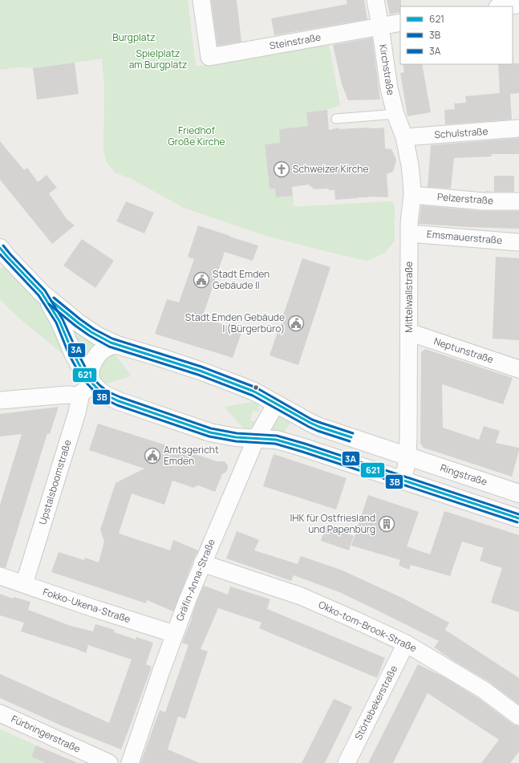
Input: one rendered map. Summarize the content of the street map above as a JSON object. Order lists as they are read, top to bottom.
{
  "streets": {
    "street": [
      "Steinstraße",
      "Kirchstraße",
      "Schulstraße",
      "Pelzerstraße",
      "Emsmauerstraße",
      "Mittelwallstraße",
      "Neptunstraße",
      "Ringstraße",
      "Upstalsboomstraße",
      "Gräfin-Anna-Straße",
      "Fokko-Ukena-Straße",
      "Okko-tom-Brook-Straße",
      "Störtebekerstraße",
      "Fürbringerstraße"
    ]
  },
  "crossings": [
    ["Steinstraße", "Kirchstraße"],
    ["Kirchstraße", "Schulstraße"],
    ["Kirchstraße", "Mittelwallstraße"],
    ["Schulstraße", "Mittelwallstraße"],
    ["Pelzerstraße", "Mittelwallstraße"],
    ["Emsmauerstraße", "Mittelwallstraße"],
    ["Mittelwallstraße", "Neptunstraße"],
    ["Mittelwallstraße", "Ringstraße"],
    ["Ringstraße", "Upstalsboomstraße"],
    ["Ringstraße", "Gräfin-Anna-Straße"],
    ["Upstalsboomstraße", "Fokko-Ukena-Straße"],
    ["Gräfin-Anna-Straße", "Fokko-Ukena-Straße"],
    ["Gräfin-Anna-Straße", "Okko-tom-Brook-Straße"],
    ["Okko-tom-Brook-Straße", "Störtebekerstraße"]
  ],
  "parks": ["Burgplatz", "Spielplatz am Burgplatz", "Friedhof Große Kirche"],
  "places": {
    "church": ["Schweizer Kirche"],
    "public building": ["Stadt Emden Gebäude II", "Stadt Emden Gebäude I (Bürgerbüro)", "Amtsgericht Emden"],
    "building": ["IHK für Ostfriesland und Papenburg"]
  },
  "lines": ["transit line 3A", "transit line 621", "transit line 3B"],
  "legend": ["621", "3B", "3A"]
}
